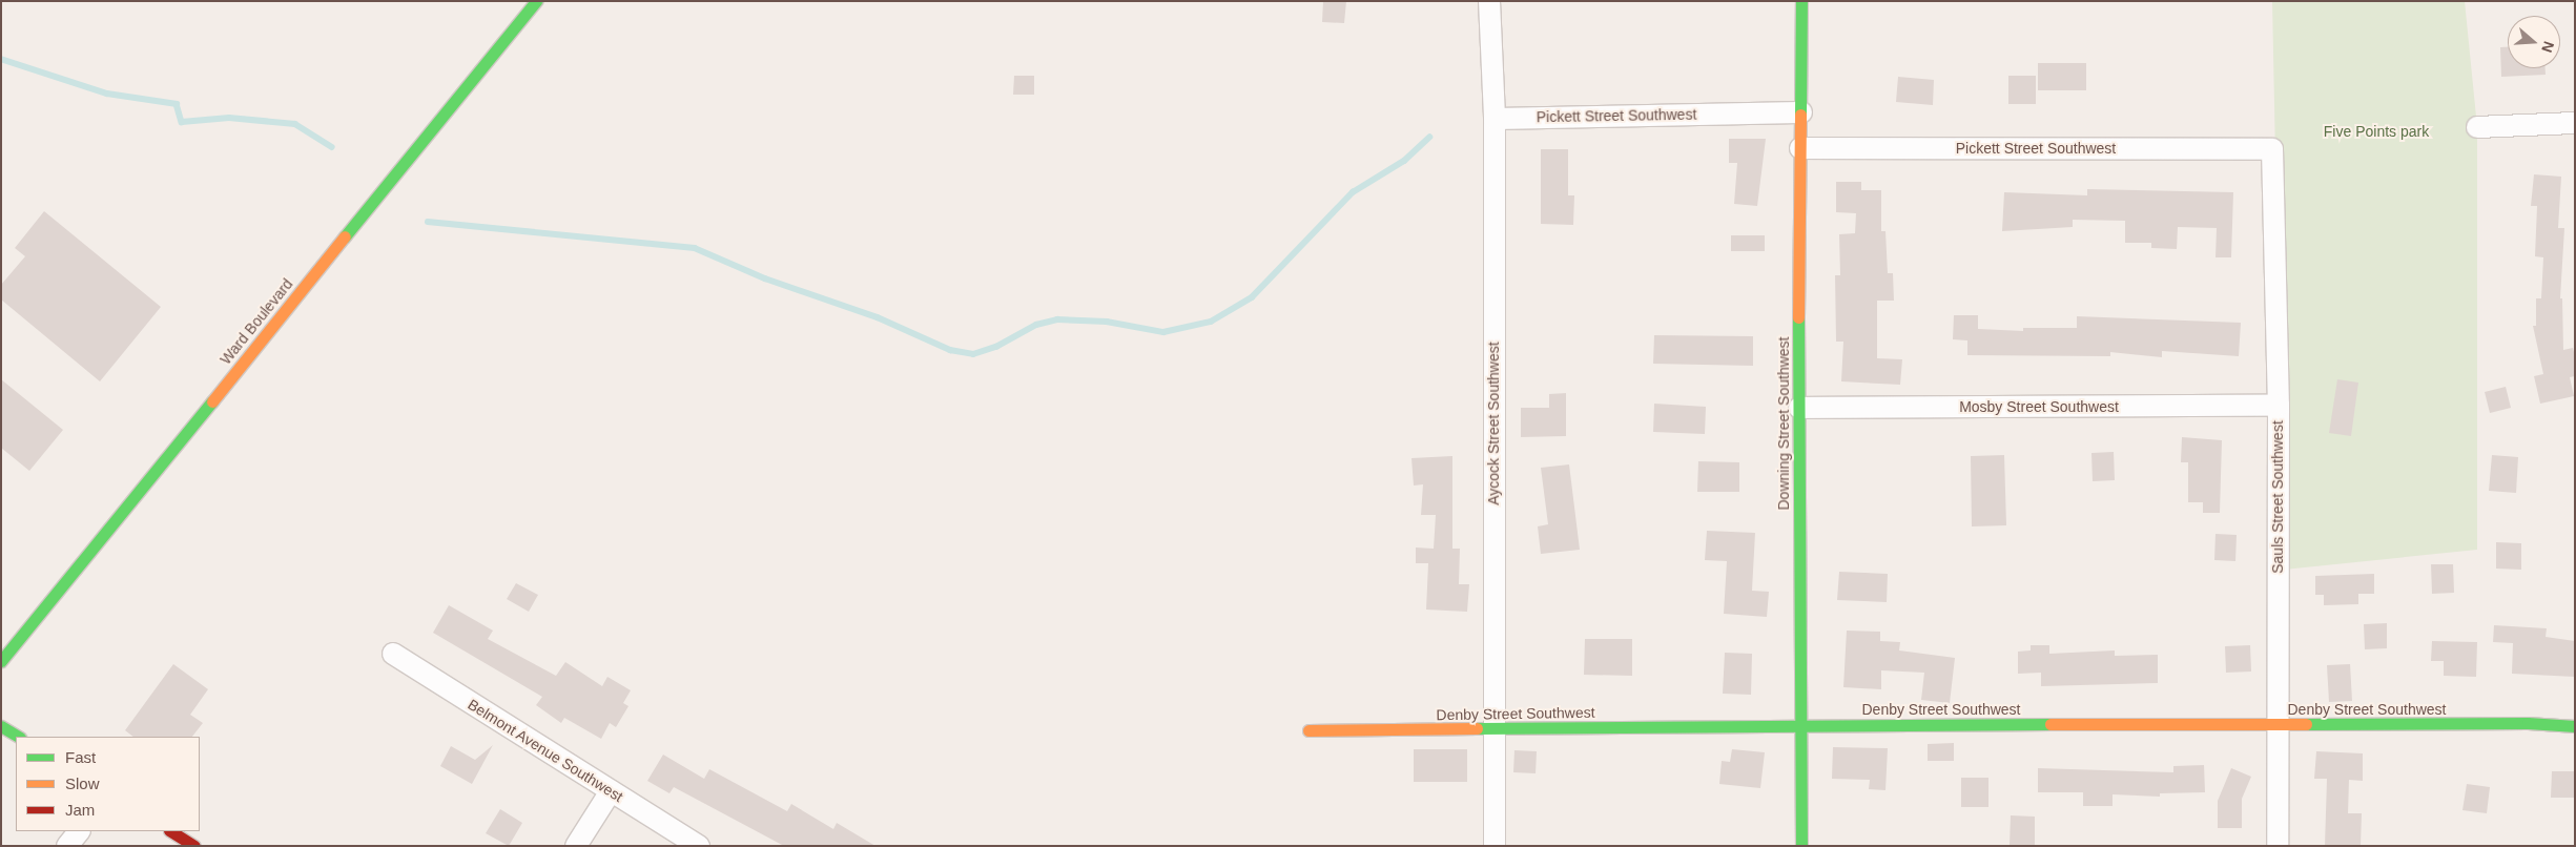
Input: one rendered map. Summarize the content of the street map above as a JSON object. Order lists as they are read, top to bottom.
{
  "streets": {
    "street": [
      "Pickett Street Southwest",
      "Ward Boulevard",
      "Mosby Street Southwest",
      "Aycock Street Southwest",
      "Downing Street Southwest",
      "Sauls Street Southwest",
      "Denby Street Southwest",
      "Belmont Avenue Southwest"
    ]
  },
  "crossings": [
    ["Pickett Street Southwest", "Aycock Street Southwest"],
    ["Pickett Street Southwest", "Downing Street Southwest"],
    ["Pickett Street Southwest", "Sauls Street Southwest"],
    ["Mosby Street Southwest", "Downing Street Southwest"],
    ["Mosby Street Southwest", "Sauls Street Southwest"],
    ["Aycock Street Southwest", "Denby Street Southwest"],
    ["Downing Street Southwest", "Denby Street Southwest"],
    ["Sauls Street Southwest", "Denby Street Southwest"]
  ],
  "parks": ["Five Points park"],
  "legend": ["Fast", "Slow", "Jam"],
  "north": "right"
}
